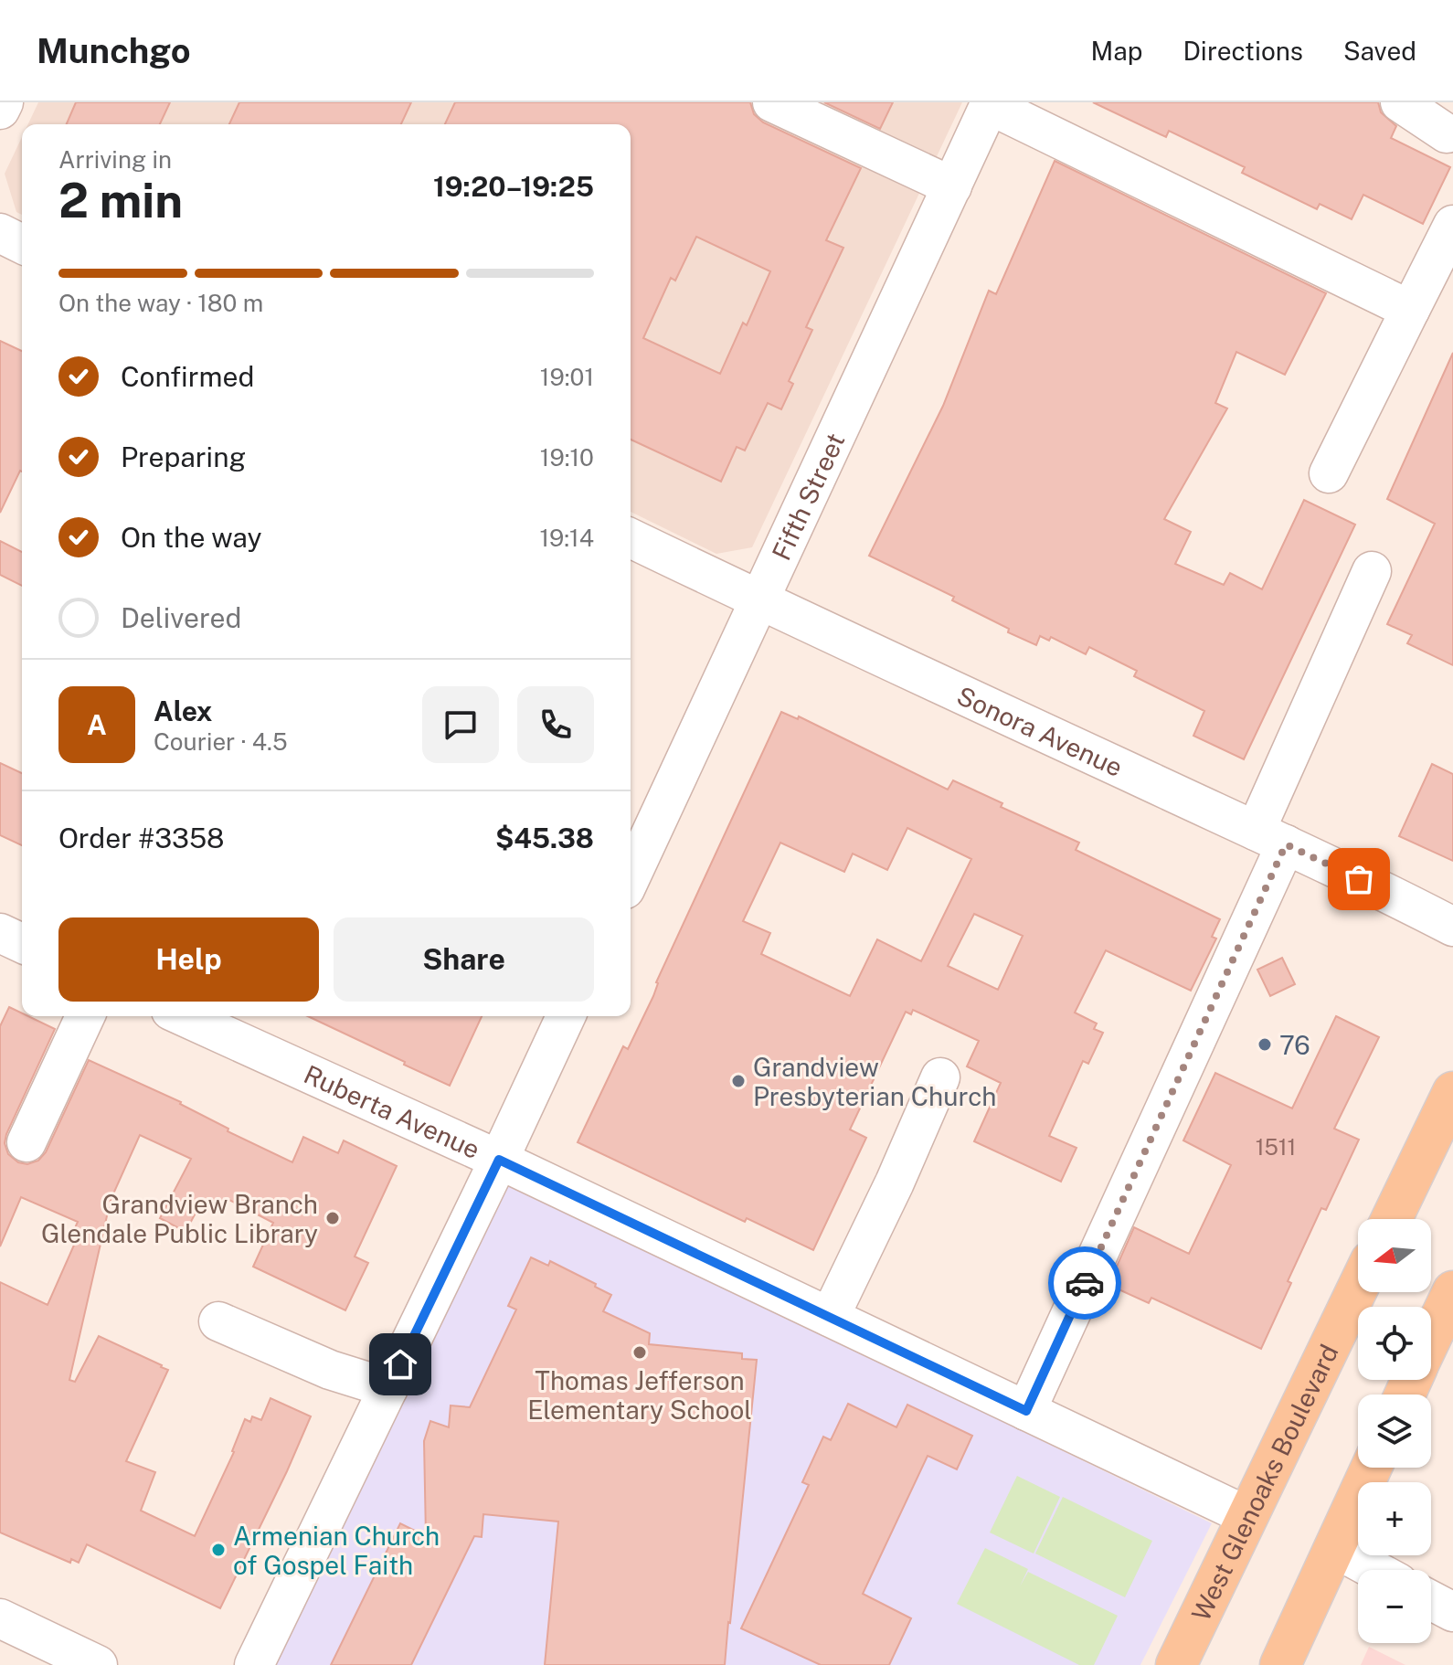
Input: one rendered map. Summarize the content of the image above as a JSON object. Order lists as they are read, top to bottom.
{
  "streets": {
    "main road": ["West Glenoaks Boulevard"],
    "street": ["Fifth Street", "Sonora Avenue", "Ruberta Avenue"]
  },
  "crossings": [
    ["Fifth Street", "Sonora Avenue"],
    ["Ruberta Avenue", "West Glenoaks Boulevard"]
  ],
  "places": [
    "76",
    "Grandview Presbyterian Church",
    "Grandview Branch Glendale Public Library",
    "Thomas Jefferson Elementary School",
    "Armenian Church of Gospel Faith"
  ],
  "house_numbers": ["1511"],
  "north": "left",
  "page": {
    "header": "Munchgo",
    "nav": ["Map", "Directions", "Saved"],
    "heading": ["2 min", "Arriving in", "19:20–19:25"],
    "panel": [
      "Alex",
      "Courier · 4.5",
      "Order #3358",
      "$45.38"
    ],
    "bar": "On the way · 180 m",
    "list": [
      ["Confirmed", "19:01"],
      ["Preparing", "19:10"],
      ["On the way", "19:14"],
      "Delivered"
    ],
    "round": "A",
    "buttons": ["Help", "Share"],
    "map_buttons": ["+", "−"]
  }
}
